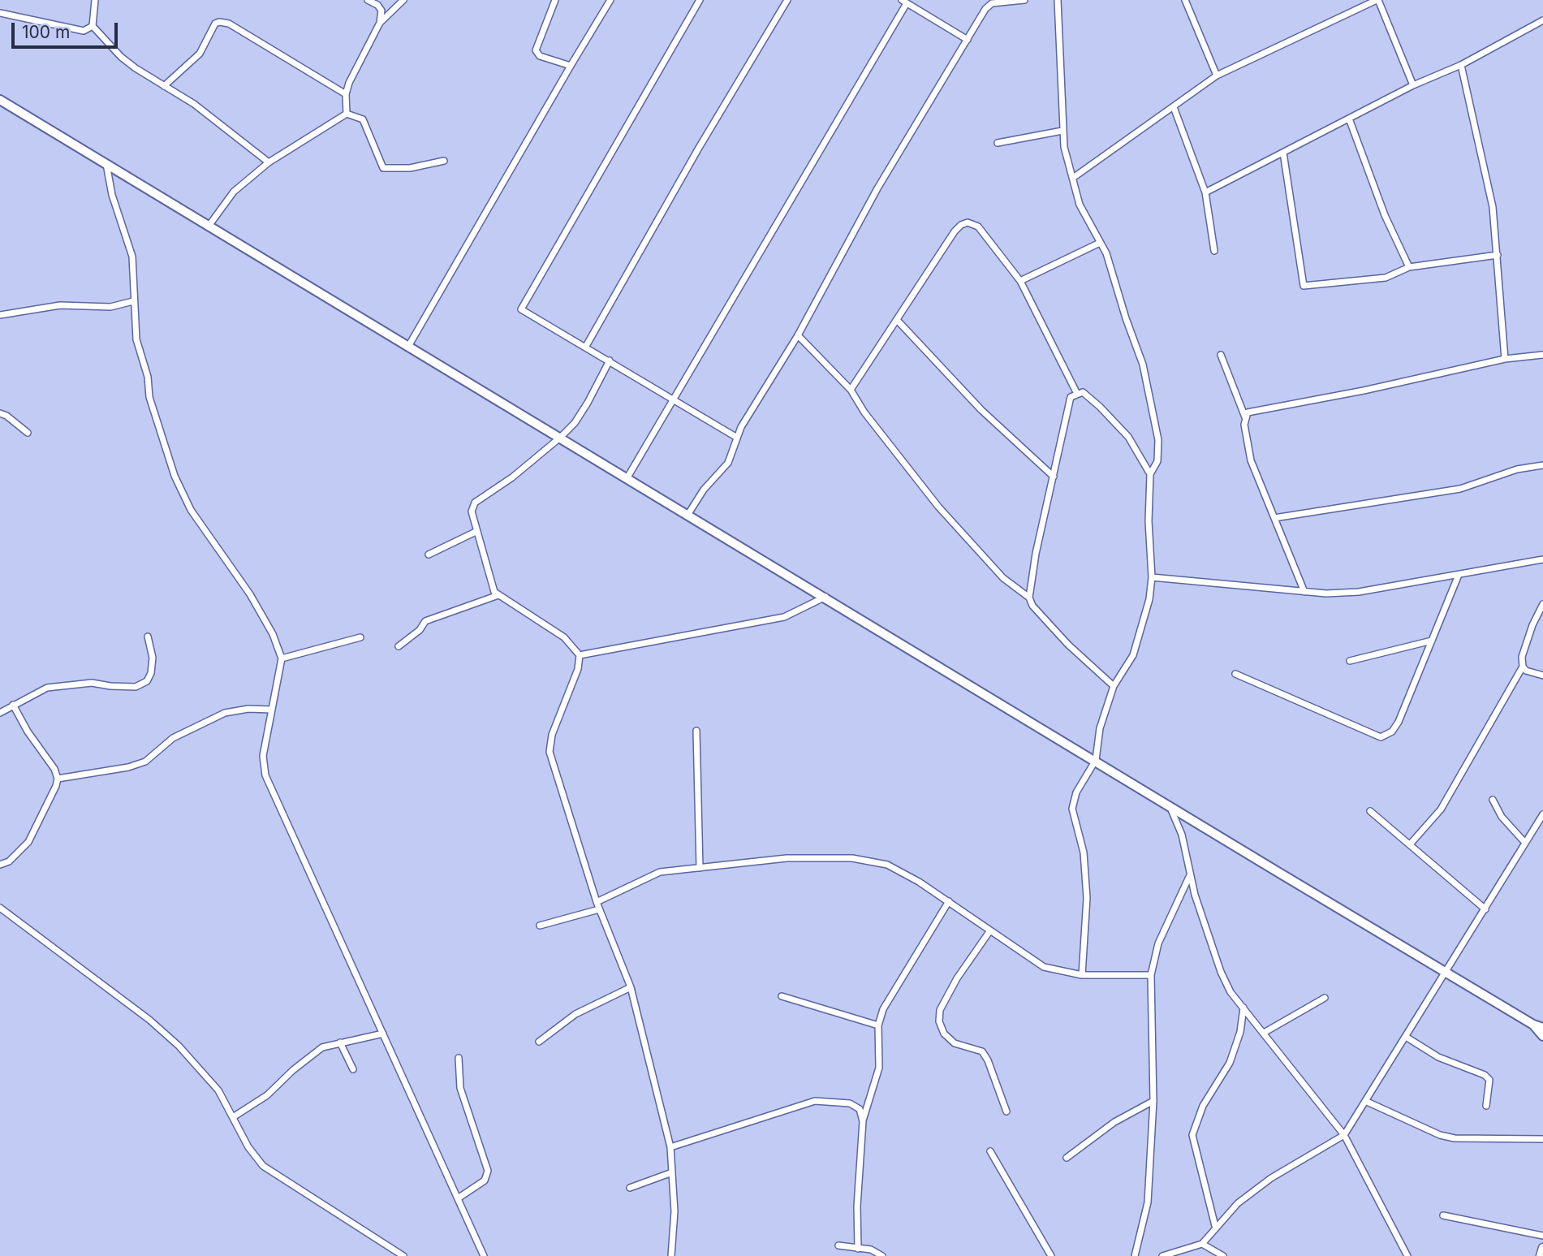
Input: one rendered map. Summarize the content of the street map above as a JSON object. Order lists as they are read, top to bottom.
{
  "scale_bar": "100 m"
}
